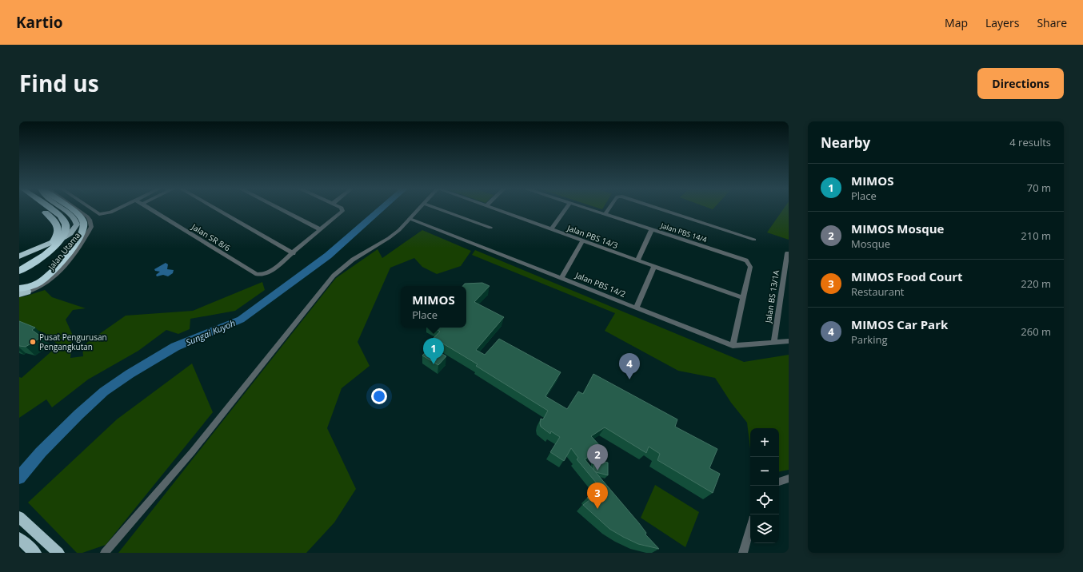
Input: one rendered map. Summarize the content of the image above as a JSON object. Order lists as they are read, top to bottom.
{
  "streets": {
    "street": [
      "Jalan PBS 14/4",
      "Jalan PBS 14/3",
      "Jalan SR 8/6",
      "Jalan Utama",
      "Jalan PBS 14/2",
      "Jalan BS 13/1A"
    ]
  },
  "crossings": [
    ["Jalan PBS 14/4", "Jalan PBS 14/3"],
    ["Jalan PBS 14/2", "Jalan BS 13/1A"]
  ],
  "water": ["Sungai Kuyoh"],
  "places": ["Pusat Pengurusan Pengangkutan"],
  "page": {
    "header": "Kartio",
    "nav": ["Map", "Layers", "Share"],
    "title": "Find us",
    "buttons": "Directions",
    "heading": ["Nearby", "4 results"],
    "list": [
      {
        "mark": "1",
        "name": "MIMOS",
        "note": "Place",
        "value": "70 m"
      },
      {
        "mark": "2",
        "name": "MIMOS Mosque",
        "note": "Mosque",
        "value": "210 m"
      },
      {
        "mark": "3",
        "name": "MIMOS Food Court",
        "note": "Restaurant",
        "value": "220 m"
      },
      {
        "mark": "4",
        "name": "MIMOS Car Park",
        "note": "Parking",
        "value": "260 m"
      }
    ],
    "popup": ["MIMOS", "Place"],
    "pins": [
      "1",
      "4",
      "2",
      "3"
    ],
    "map_buttons": ["+", "−"]
  }
}
